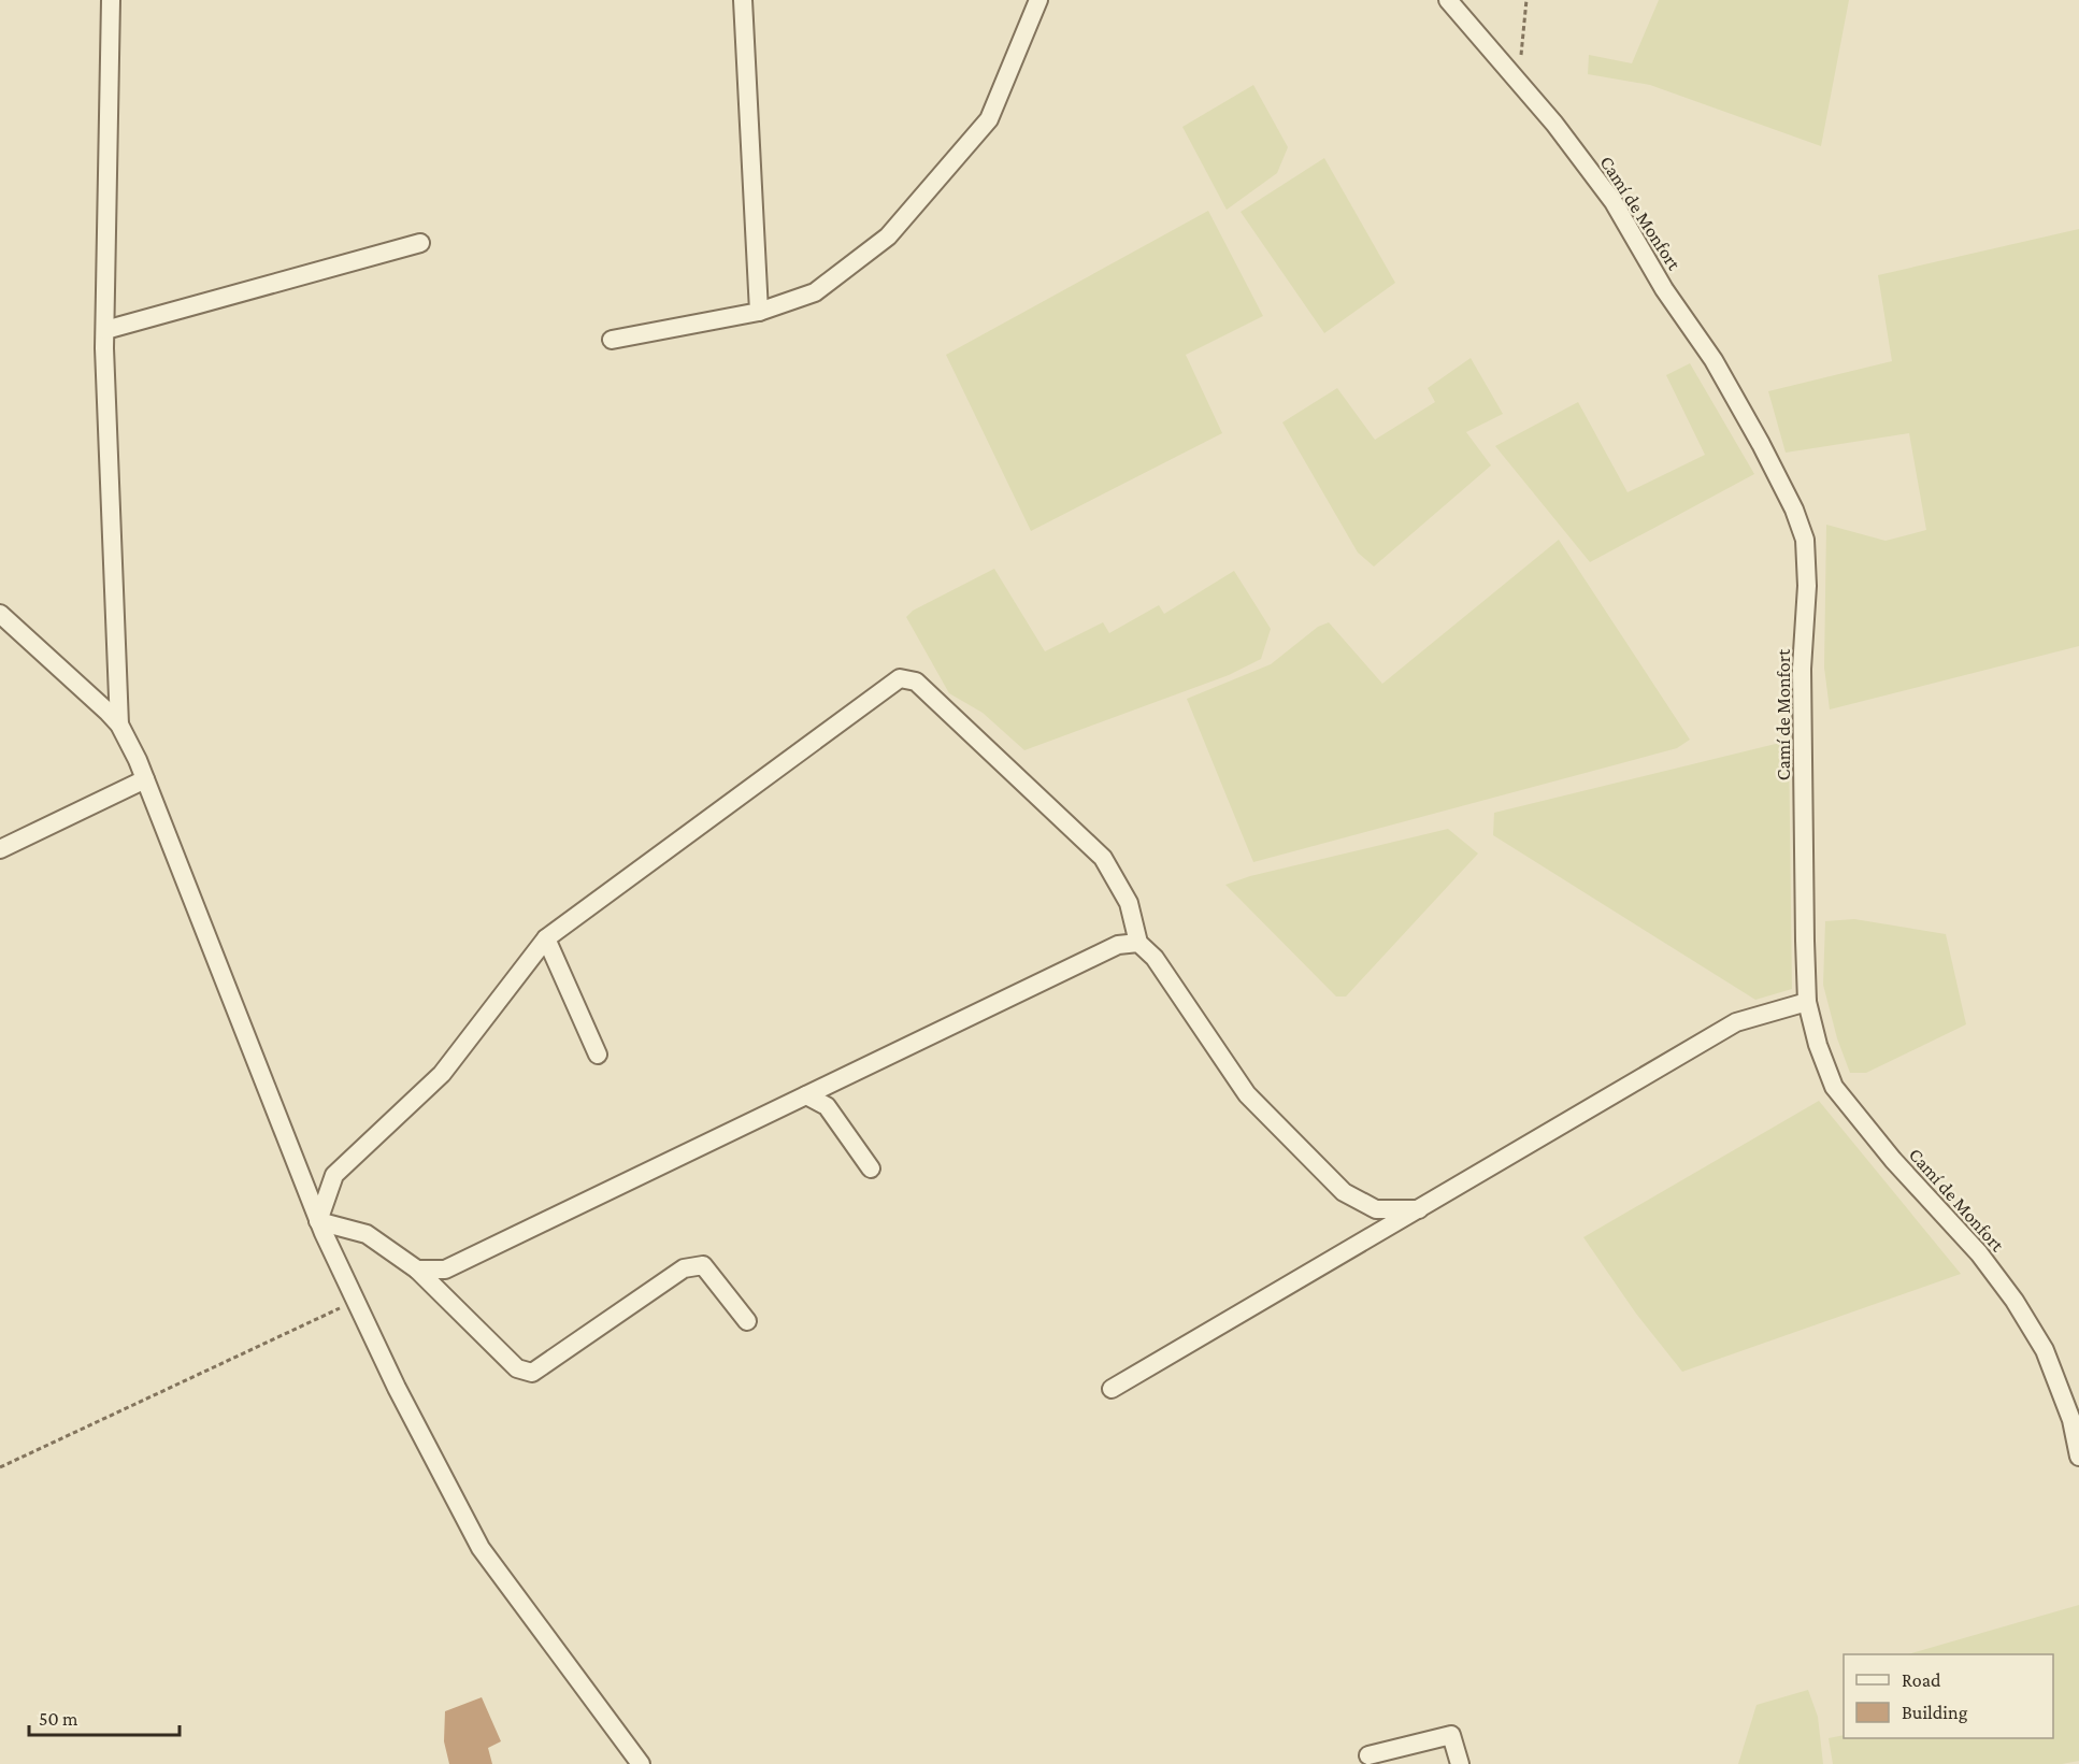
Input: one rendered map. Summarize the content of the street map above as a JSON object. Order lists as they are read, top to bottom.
{
  "streets": {
    "street": ["Camí de Monfort"]
  },
  "legend": ["Road", "Building"],
  "scale_bar": "50 m"
}
